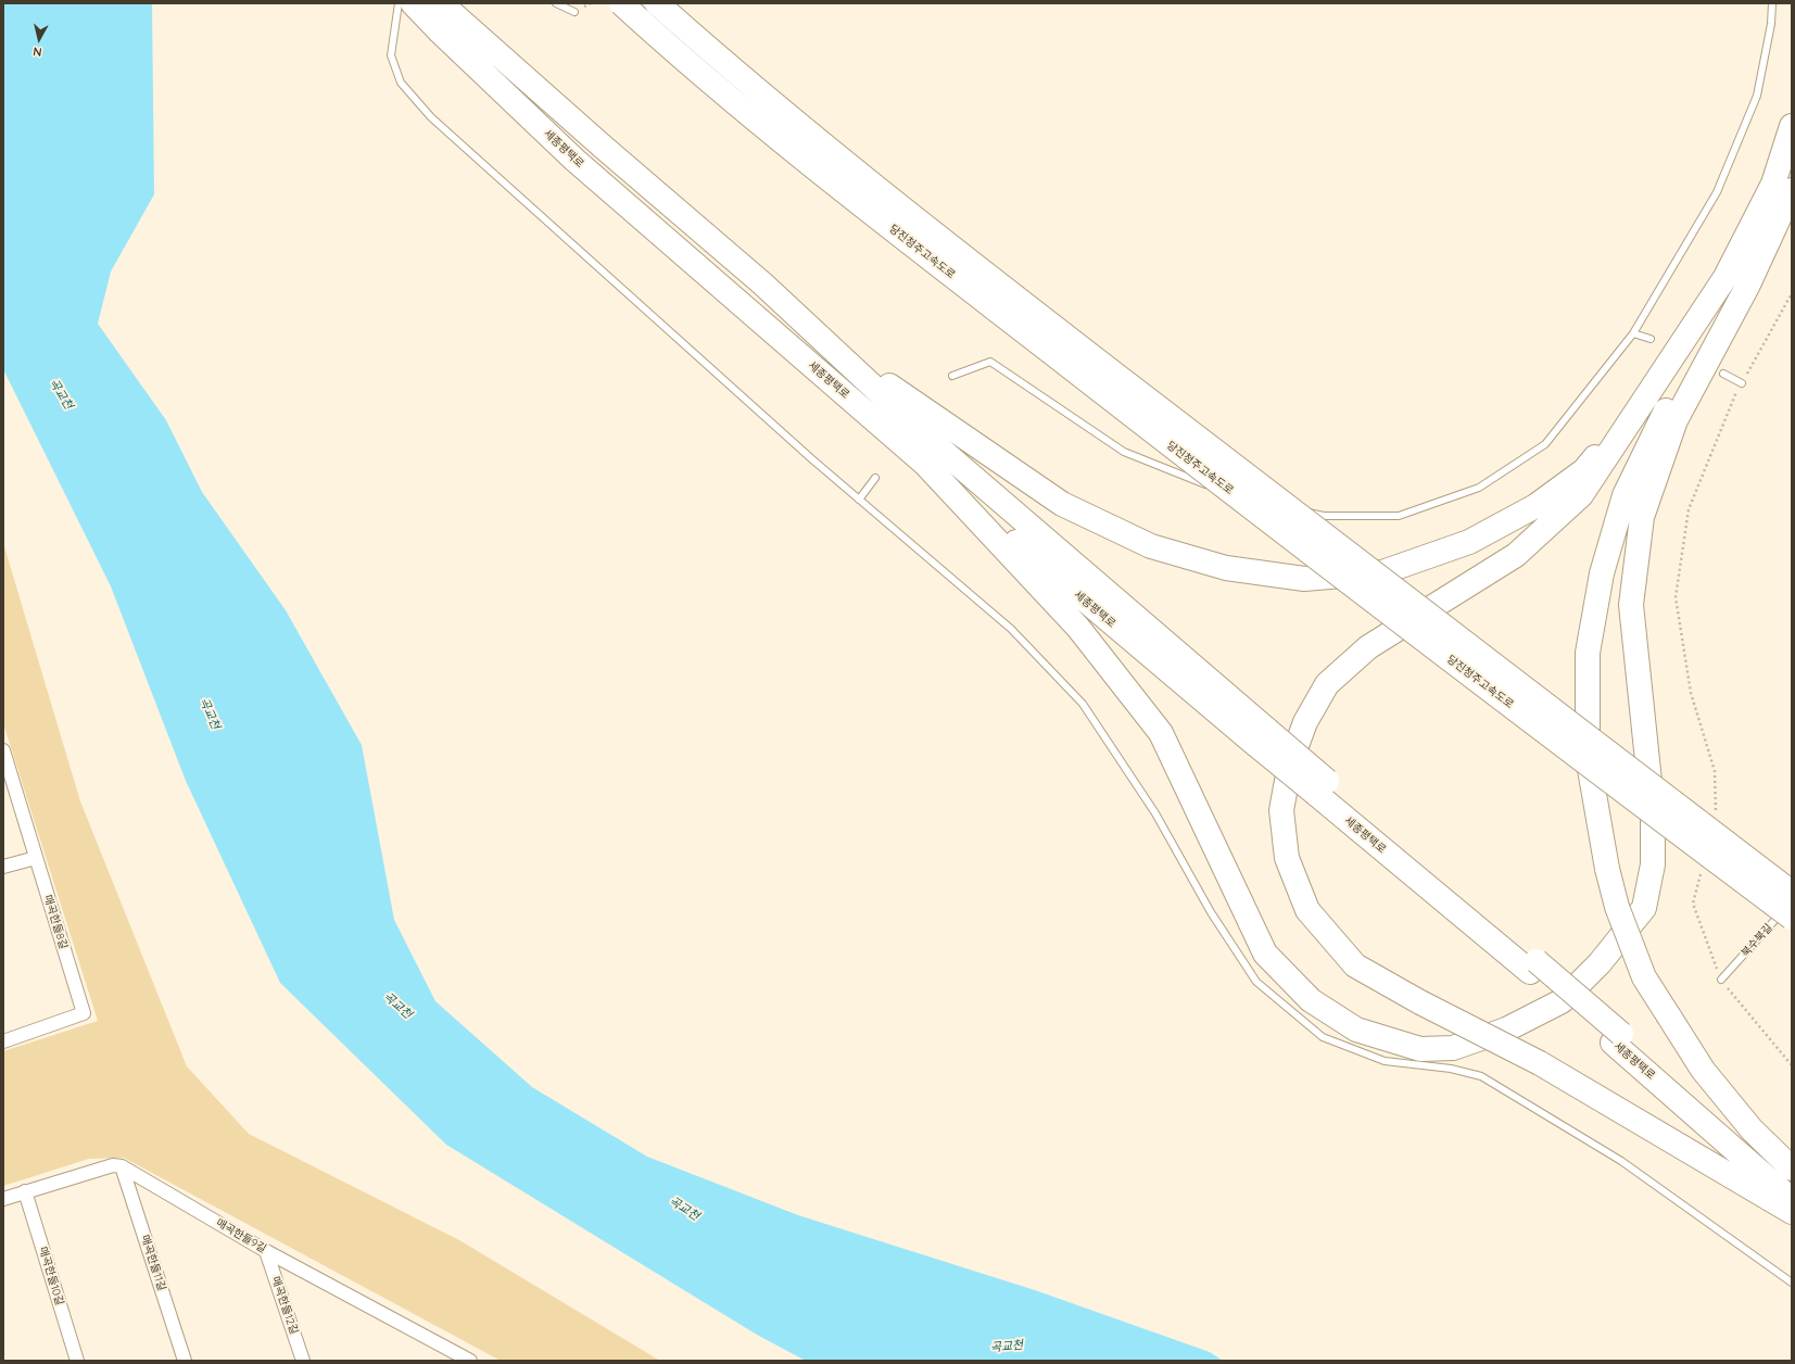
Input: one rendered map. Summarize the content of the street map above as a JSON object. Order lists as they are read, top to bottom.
{
  "streets": {
    "highway": ["세종평택로", "당진청주고속도로"],
    "street": [
      "매곡한들8길",
      "매곡한들9길",
      "매곡한들11길",
      "매곡한들10길",
      "매곡한들12길"
    ],
    "lane": ["북수북길"]
  },
  "crossings": [
    ["당진청주고속도로", "북수북길"],
    ["매곡한들9길", "매곡한들11길"],
    ["매곡한들9길", "매곡한들12길"]
  ],
  "water": ["곡교천"],
  "north": "bottom"
}
